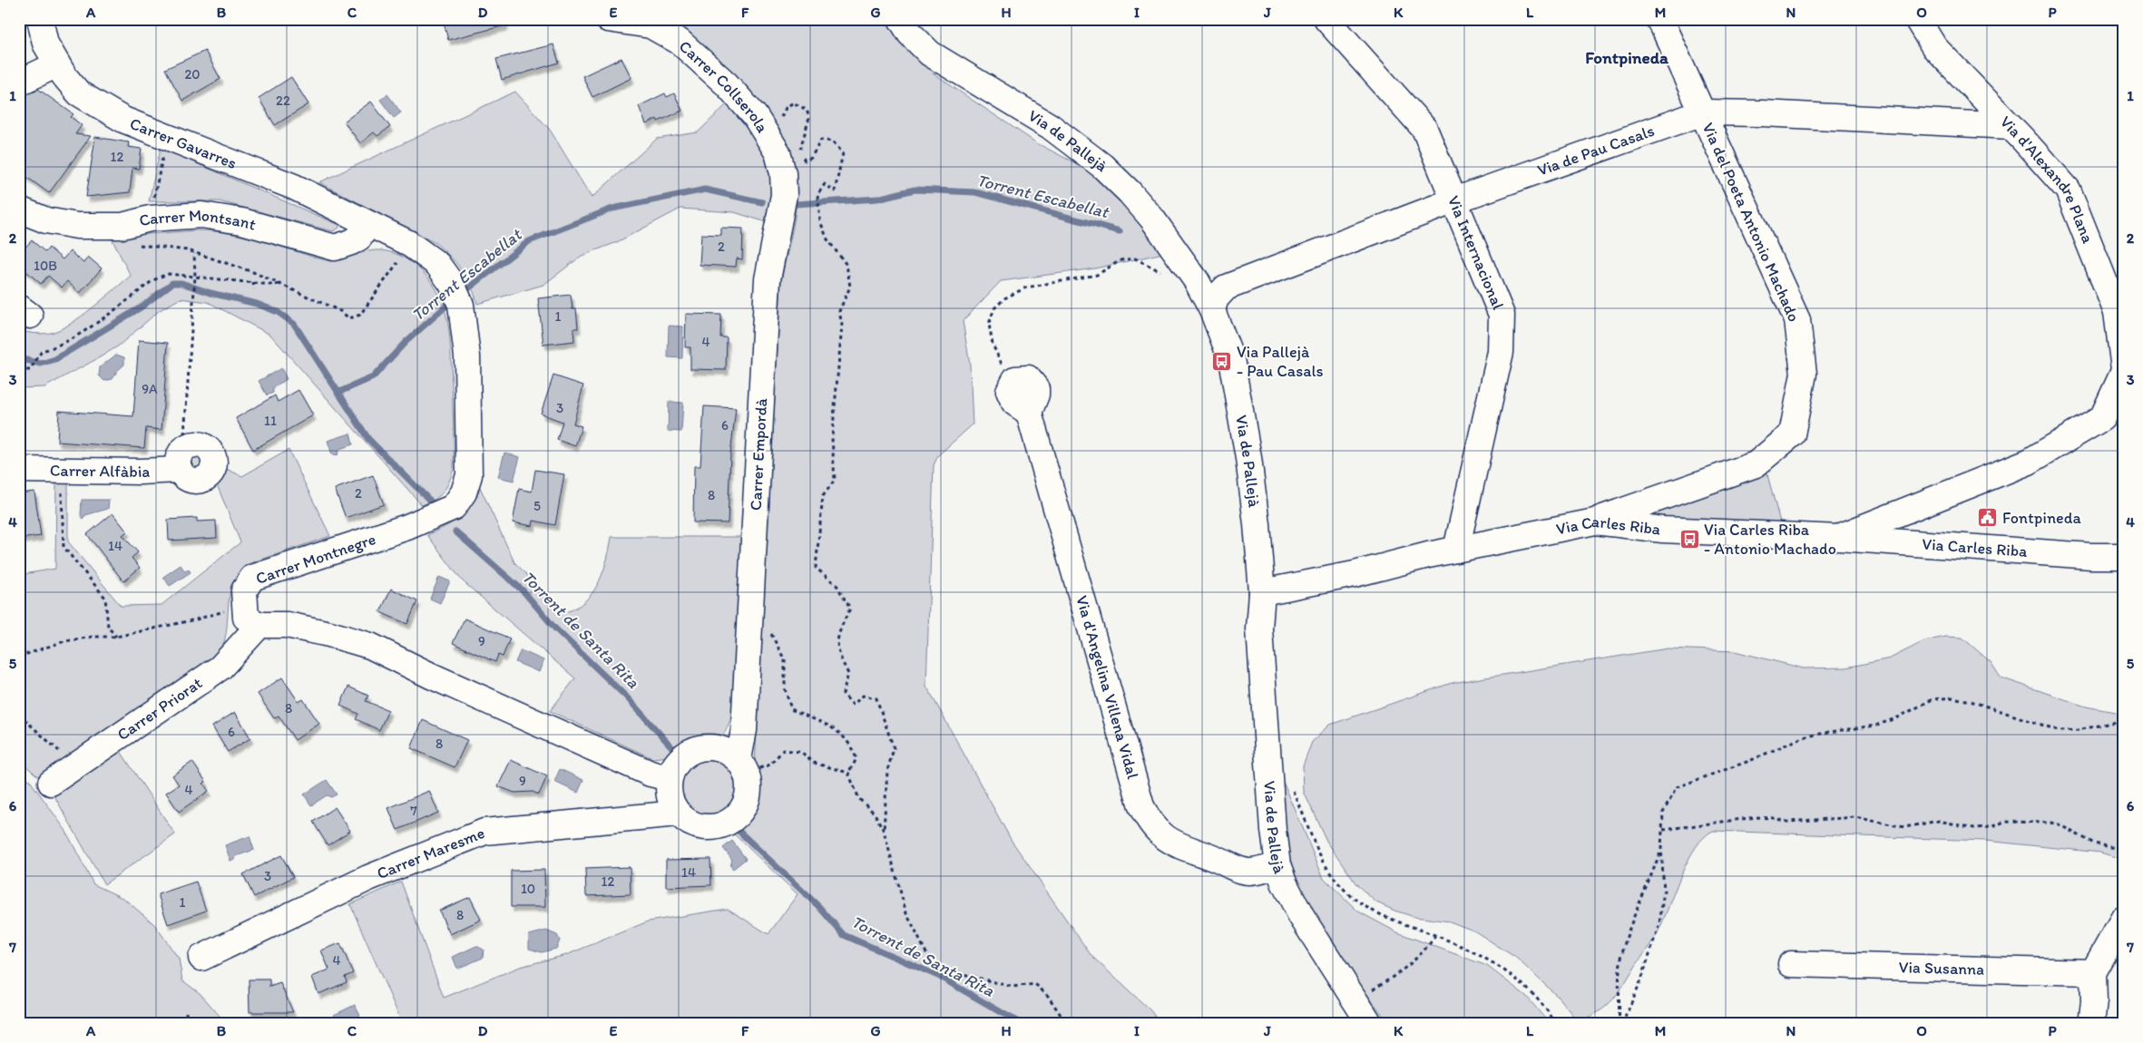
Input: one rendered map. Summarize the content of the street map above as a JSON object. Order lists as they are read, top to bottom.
{
  "streets": {
    "street": [
      "Carrer Collserola",
      "Via de Pallejà",
      "Carrer Gavarres",
      "Via de Pau Casals",
      "Via d'Alexandre Plana",
      "Via del Poeta Antonio Machado",
      "Carrer Montsant",
      "Via Internacional",
      "Carrer Empordà",
      "Carrer Alfàbia",
      "Via Carles Riba",
      "Carrer Montnegre",
      "Via d'Angelina Villena Vidal",
      "Carrer Priorat",
      "Carrer Maresme",
      "Via Susanna"
    ]
  },
  "crossings": [
    ["Carrer Collserola", "Carrer Empordà"],
    ["Via de Pallejà", "Via de Pau Casals"],
    ["Via de Pallejà", "Via Carles Riba"],
    ["Via de Pallejà", "Via d'Angelina Villena Vidal"],
    ["Carrer Gavarres", "Carrer Montsant"],
    ["Carrer Gavarres", "Carrer Montnegre"],
    ["Via de Pau Casals", "Via d'Alexandre Plana"],
    ["Via de Pau Casals", "Via del Poeta Antonio Machado"],
    ["Via de Pau Casals", "Via Internacional"],
    ["Via d'Alexandre Plana", "Via Carles Riba"],
    ["Via del Poeta Antonio Machado", "Via Carles Riba"],
    ["Carrer Montsant", "Carrer Montnegre"],
    ["Via Internacional", "Via Carles Riba"],
    ["Carrer Empordà", "Carrer Maresme"],
    ["Carrer Montnegre", "Carrer Priorat"]
  ],
  "districts": ["Fontpineda"],
  "water": ["Torrent Escabellat", "Torrent de Santa Rita"],
  "places": {
    "bus stop": ["Via Pallejà - Pau Casals", "Via Carles Riba - Antonio Machado"],
    "public building": ["Fontpineda"]
  },
  "house_numbers": [
    "20",
    "22",
    "12",
    "2",
    "10B",
    "1",
    "4",
    "9A",
    "3",
    "11",
    "6",
    "2",
    "8",
    "5",
    "14",
    "9",
    "8",
    "6",
    "8",
    "9",
    "4",
    "7",
    "14",
    "3",
    "12",
    "10",
    "1",
    "8",
    "4"
  ],
  "grid": {
    "columns": [
      "A",
      "B",
      "C",
      "D",
      "E",
      "F",
      "G",
      "H",
      "I",
      "J",
      "K",
      "L",
      "M",
      "N",
      "O",
      "P"
    ],
    "rows": [
      "1",
      "2",
      "3",
      "4",
      "5",
      "6",
      "7"
    ]
  }
}
